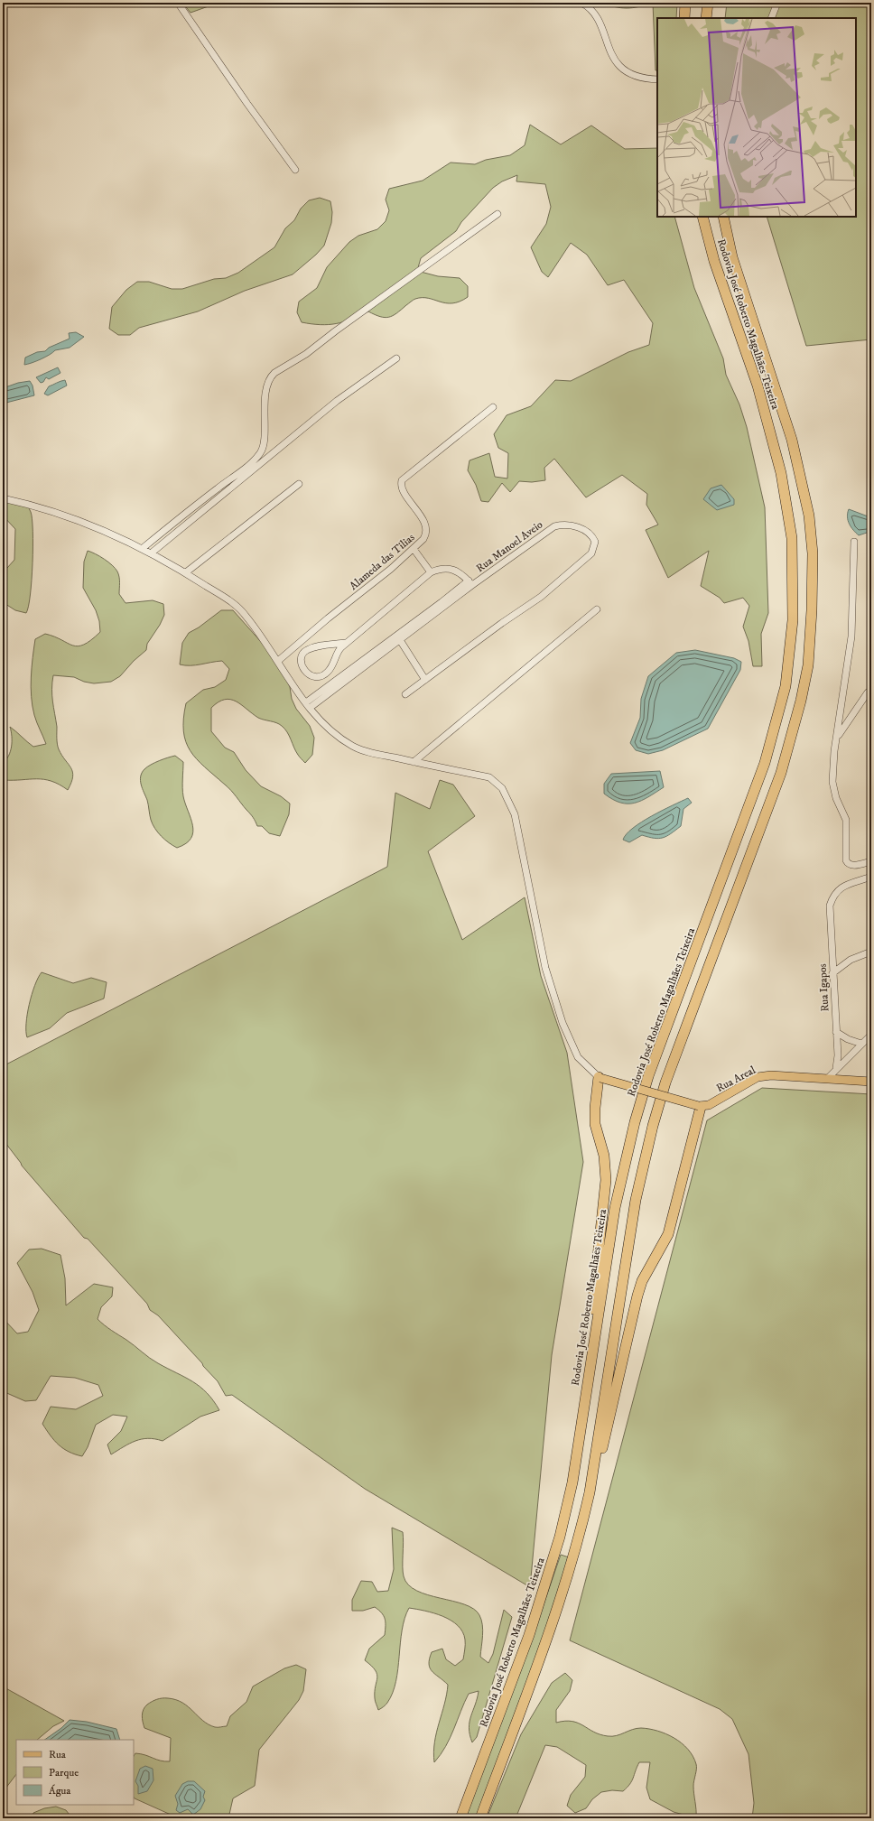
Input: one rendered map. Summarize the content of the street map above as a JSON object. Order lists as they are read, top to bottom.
{
  "streets": {
    "highway": ["Rodovia José Roberto Magalhães Teixeira"],
    "main road": ["Rua Areal"],
    "street": ["Rua Manoel Aveio", "Alameda das Tilias", "Rua Igapos"]
  },
  "legend": ["Rua", "Parque", "Água"]
}
